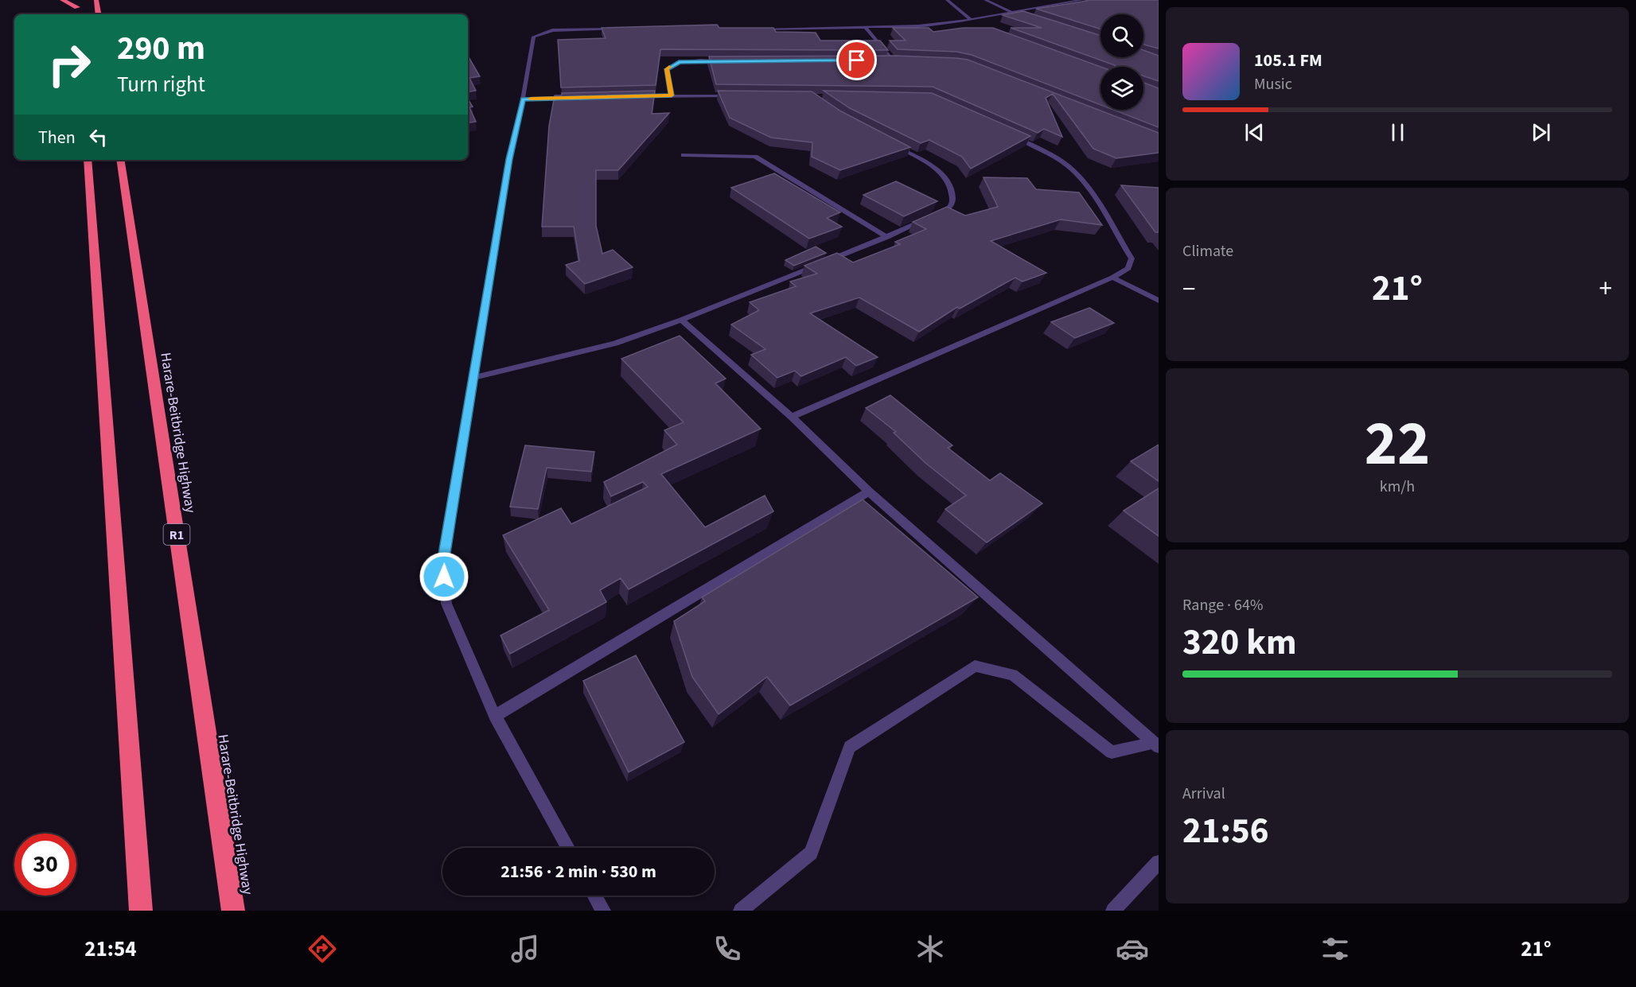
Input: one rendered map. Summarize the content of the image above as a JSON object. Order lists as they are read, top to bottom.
{
  "streets": {
    "highway": ["Harare-Beitbridge Highway", "R1"]
  },
  "page": {
    "turn": ["290 m", "Turn right"],
    "song": ["105.1 FM", "Music"],
    "then": "Then",
    "tile": [
      "Climate",
      ["22", "km/h"],
      ["Range · 64%", "320 km"],
      ["Arrival", "21:56"]
    ],
    "heat": ["−", "21°", "+"],
    "limit": "30",
    "trip": "21:56 · 2 min · 530 m",
    "tabs": ["21:54", "21°"]
  }
}
